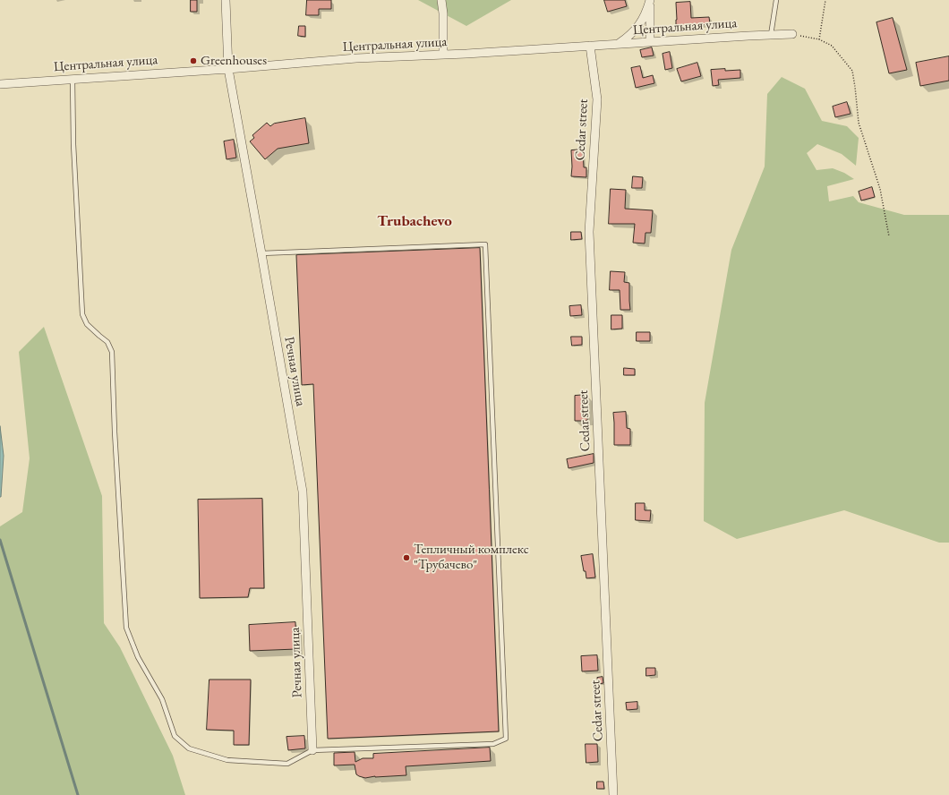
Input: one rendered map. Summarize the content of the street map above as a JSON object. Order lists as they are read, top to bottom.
{
  "streets": {
    "street": ["Центральная улица", "Cedar street", "Речная улица"]
  },
  "crossings": [
    ["Центральная улица", "Cedar street"],
    ["Центральная улица", "Речная улица"]
  ],
  "districts": ["Trubachevo"],
  "places": ["Greenhouses", "Тепличный комплекс \"Трубачево\""]
}
